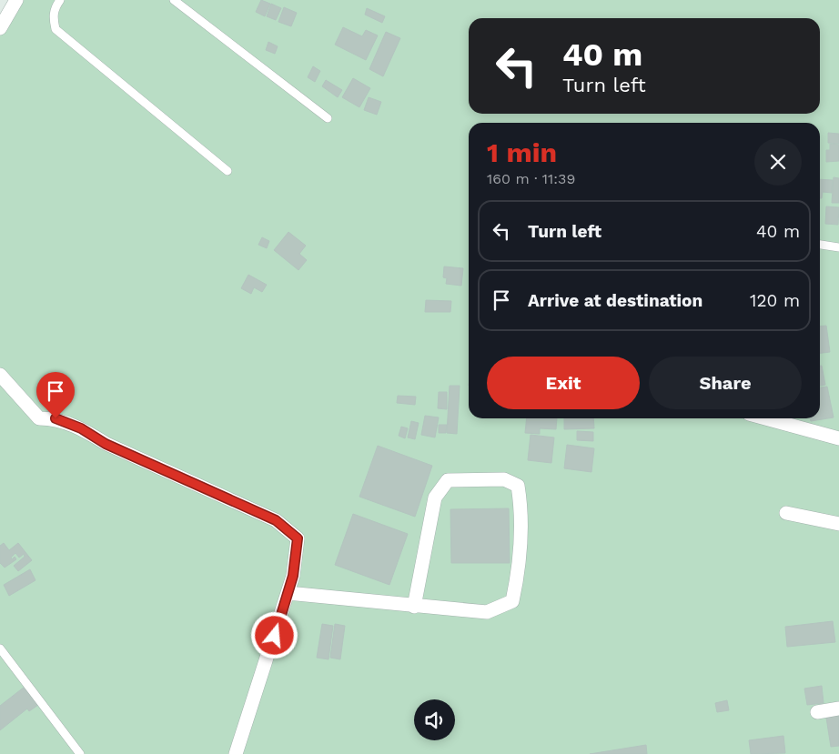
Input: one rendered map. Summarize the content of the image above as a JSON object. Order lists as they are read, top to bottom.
{
  "page": {
    "turn": ["40 m", "Turn left"],
    "heading": ["1 min", "160 m · 11:39"],
    "list": [
      {
        "name": "Turn left",
        "value": "40 m"
      },
      {
        "name": "Arrive at destination",
        "value": "120 m"
      }
    ],
    "buttons": ["Exit", "Share"]
  }
}
